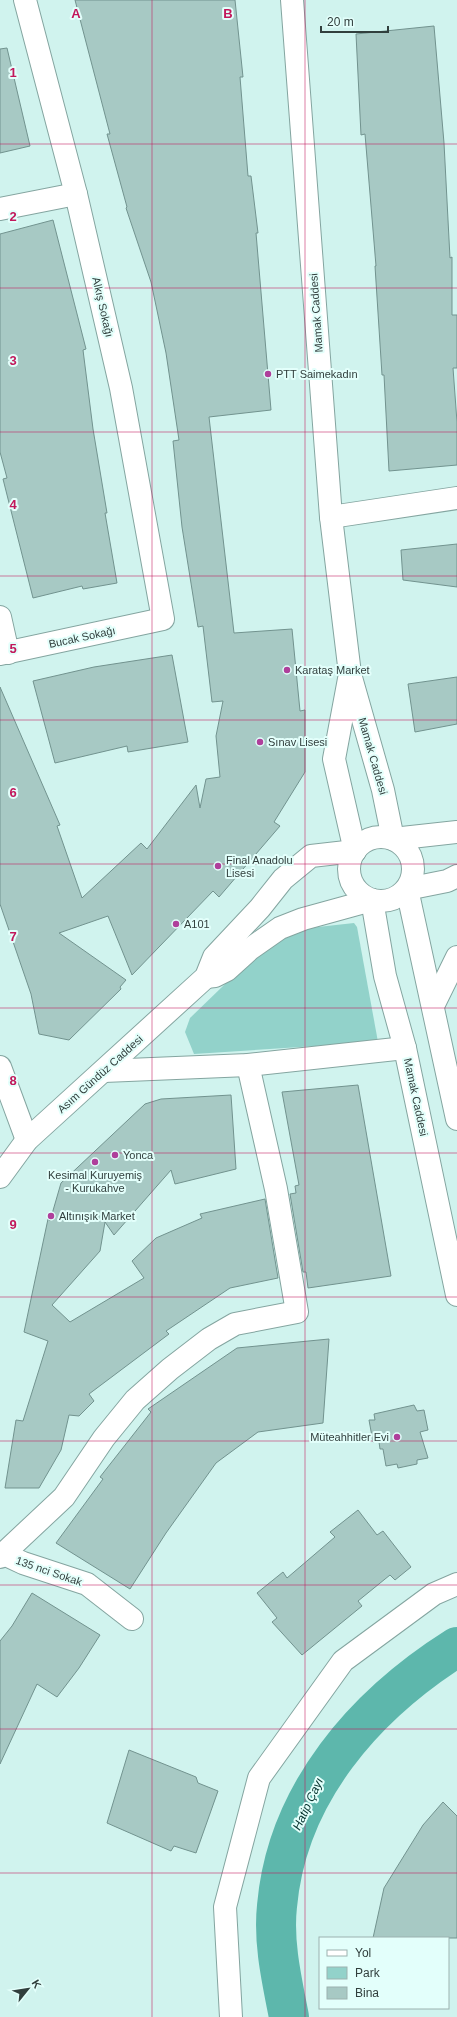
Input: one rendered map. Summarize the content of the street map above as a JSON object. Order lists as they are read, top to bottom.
{
  "streets": {
    "street": [
      "Alkış Sokağı",
      "Mamak Caddesi",
      "Bucak Sokağı",
      "Asım Gündüz Caddesi",
      "135 nci Sokak"
    ]
  },
  "crossings": [
    ["Alkış Sokağı", "Bucak Sokağı"],
    ["Mamak Caddesi", "Asım Gündüz Caddesi"]
  ],
  "water": ["Hatip Çayı"],
  "places": [
    "PTT Saimekadın",
    "Karataş Market",
    "Sınav Lisesi",
    "Final Anadolu Lisesi",
    "A101",
    "Yonca",
    "Kesimal Kuruyemiş - Kurukahve",
    "Altınışık Market",
    "Müteahhitler Evi"
  ],
  "legend": ["Yol", "Park", "Bina"],
  "scale_bar": "20 m",
  "north": "top right",
  "grid": {
    "columns": ["A", "B"],
    "rows": [
      "1",
      "2",
      "3",
      "4",
      "5",
      "6",
      "7",
      "8",
      "9"
    ]
  }
}
